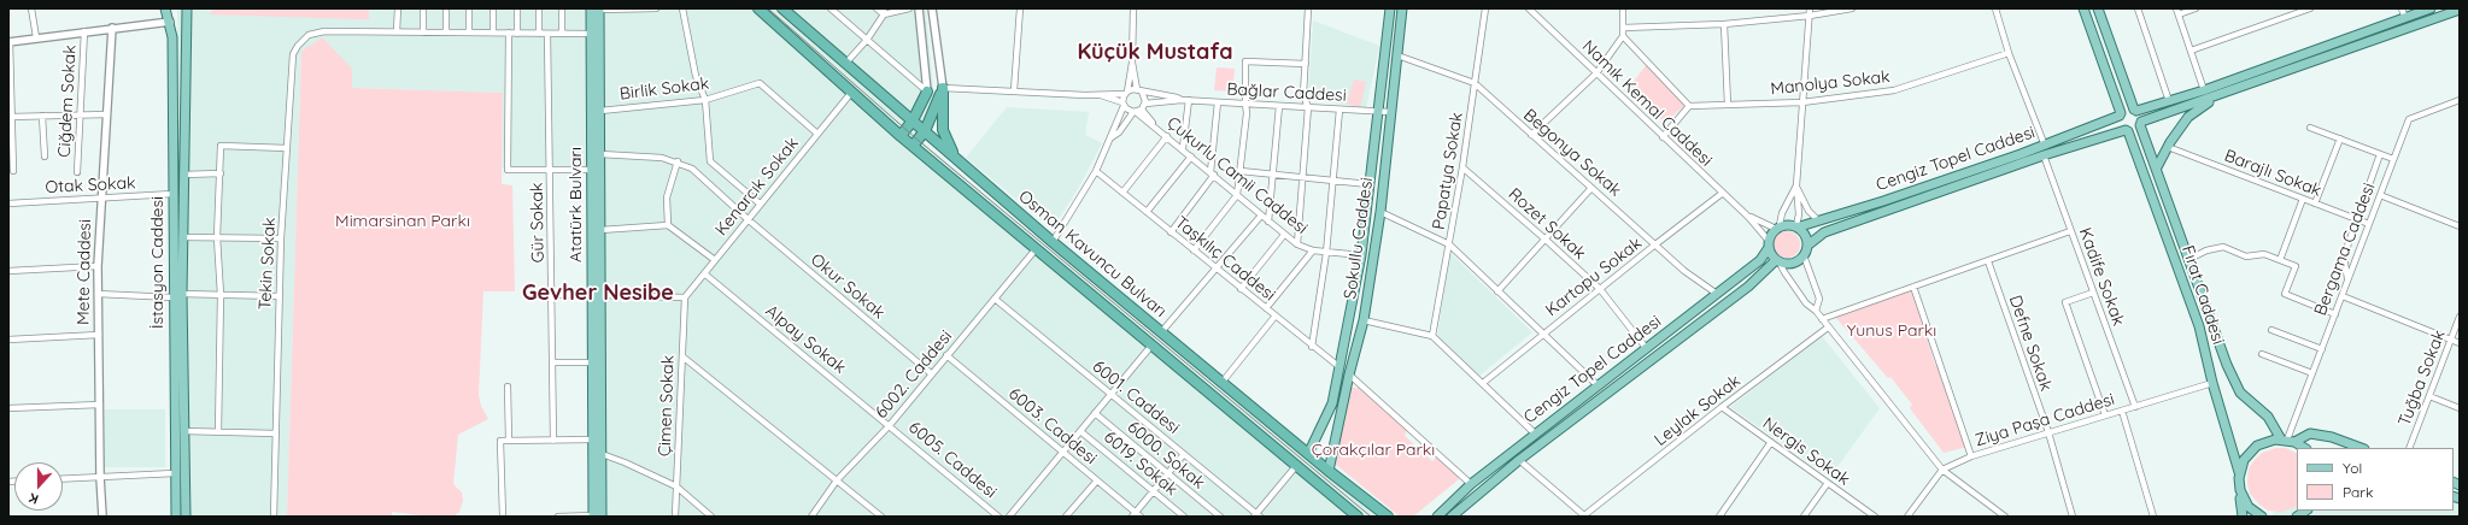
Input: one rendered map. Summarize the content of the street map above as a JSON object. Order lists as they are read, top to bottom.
{
  "streets": {
    "highway": ["Osman Kavuncu Bulvarı"],
    "main road": [
      "Cengiz Topel Caddesi",
      "Atatürk Bulvarı",
      "Sokullu Caddesi",
      "İstasyon Caddesi",
      "Fırat Caddesi"
    ],
    "street": [
      "Manolya Sokak",
      "Birlik Sokak",
      "Bağlar Caddesi",
      "Ciğdem Sokak",
      "Namık Kemal Caddesi",
      "Begonya Sokak",
      "Papatya Sokak",
      "Barajlı Sokak",
      "Çukurlu Camii Caddesi",
      "Otak Sokak",
      "Kenarcık Sokak",
      "Gür Sokak",
      "Rozet Sokak",
      "Bergama Caddesi",
      "Taşkılıç Caddesi",
      "Tekin Sokak",
      "Mete Caddesi",
      "Kartopu Sokak",
      "Kadife Sokak",
      "Okur Sokak",
      "Alpay Sokak",
      "Defne Sokak",
      "6002. Caddesi",
      "Tuğba Sokak",
      "6001. Caddesi",
      "Çimen Sokak",
      "Leylak Sokak",
      "Ziya Paşa Caddesi",
      "6003. Caddesi",
      "Nergis Sokak",
      "6000. Sokak",
      "6005. Caddesi",
      "6019. Sokak"
    ]
  },
  "crossings": [
    ["Birlik Sokak", "Kenarcık Sokak"],
    ["Birlik Sokak", "Atatürk Bulvarı"],
    ["Bağlar Caddesi", "Çukurlu Camii Caddesi"],
    ["Bağlar Caddesi", "Sokullu Caddesi"],
    ["Namık Kemal Caddesi", "Cengiz Topel Caddesi"],
    ["Namık Kemal Caddesi", "Kartopu Sokak"],
    ["Begonya Sokak", "Cengiz Topel Caddesi"],
    ["Begonya Sokak", "Papatya Sokak"],
    ["Begonya Sokak", "Sokullu Caddesi"],
    ["Begonya Sokak", "Kartopu Sokak"],
    ["Cengiz Topel Caddesi", "Rozet Sokak"],
    ["Cengiz Topel Caddesi", "Kadife Sokak"],
    ["Cengiz Topel Caddesi", "Fırat Caddesi"],
    ["Papatya Sokak", "Rozet Sokak"],
    ["Barajlı Sokak", "Bergama Caddesi"],
    ["Çukurlu Camii Caddesi", "Sokullu Caddesi"],
    ["Otak Sokak", "İstasyon Caddesi"],
    ["Otak Sokak", "Mete Caddesi"],
    ["Kenarcık Sokak", "Osman Kavuncu Bulvarı"],
    ["Kenarcık Sokak", "Okur Sokak"],
    ["Kenarcık Sokak", "Alpay Sokak"],
    ["Kenarcık Sokak", "Çimen Sokak"],
    ["Rozet Sokak", "Kartopu Sokak"],
    ["Sokullu Caddesi", "Osman Kavuncu Bulvarı"],
    ["Sokullu Caddesi", "Taşkılıç Caddesi"],
    ["Bergama Caddesi", "Fırat Caddesi"],
    ["Osman Kavuncu Bulvarı", "6002. Caddesi"],
    ["Kadife Sokak", "Ziya Paşa Caddesi"],
    ["Okur Sokak", "6002. Caddesi"],
    ["Fırat Caddesi", "Ziya Paşa Caddesi"],
    ["Alpay Sokak", "6002. Caddesi"],
    ["Alpay Sokak", "6005. Caddesi"],
    ["Defne Sokak", "Ziya Paşa Caddesi"],
    ["6002. Caddesi", "6001. Caddesi"],
    ["6002. Caddesi", "6003. Caddesi"],
    ["6002. Caddesi", "6005. Caddesi"],
    ["Leylak Sokak", "Nergis Sokak"]
  ],
  "districts": ["Küçük Mustafa", "Gevher Nesibe"],
  "parks": ["Mimarsinan Parkı", "Yunus Parkı", "Çorakçılar Parkı"],
  "legend": ["Yol", "Park"],
  "north": "bottom"
}
